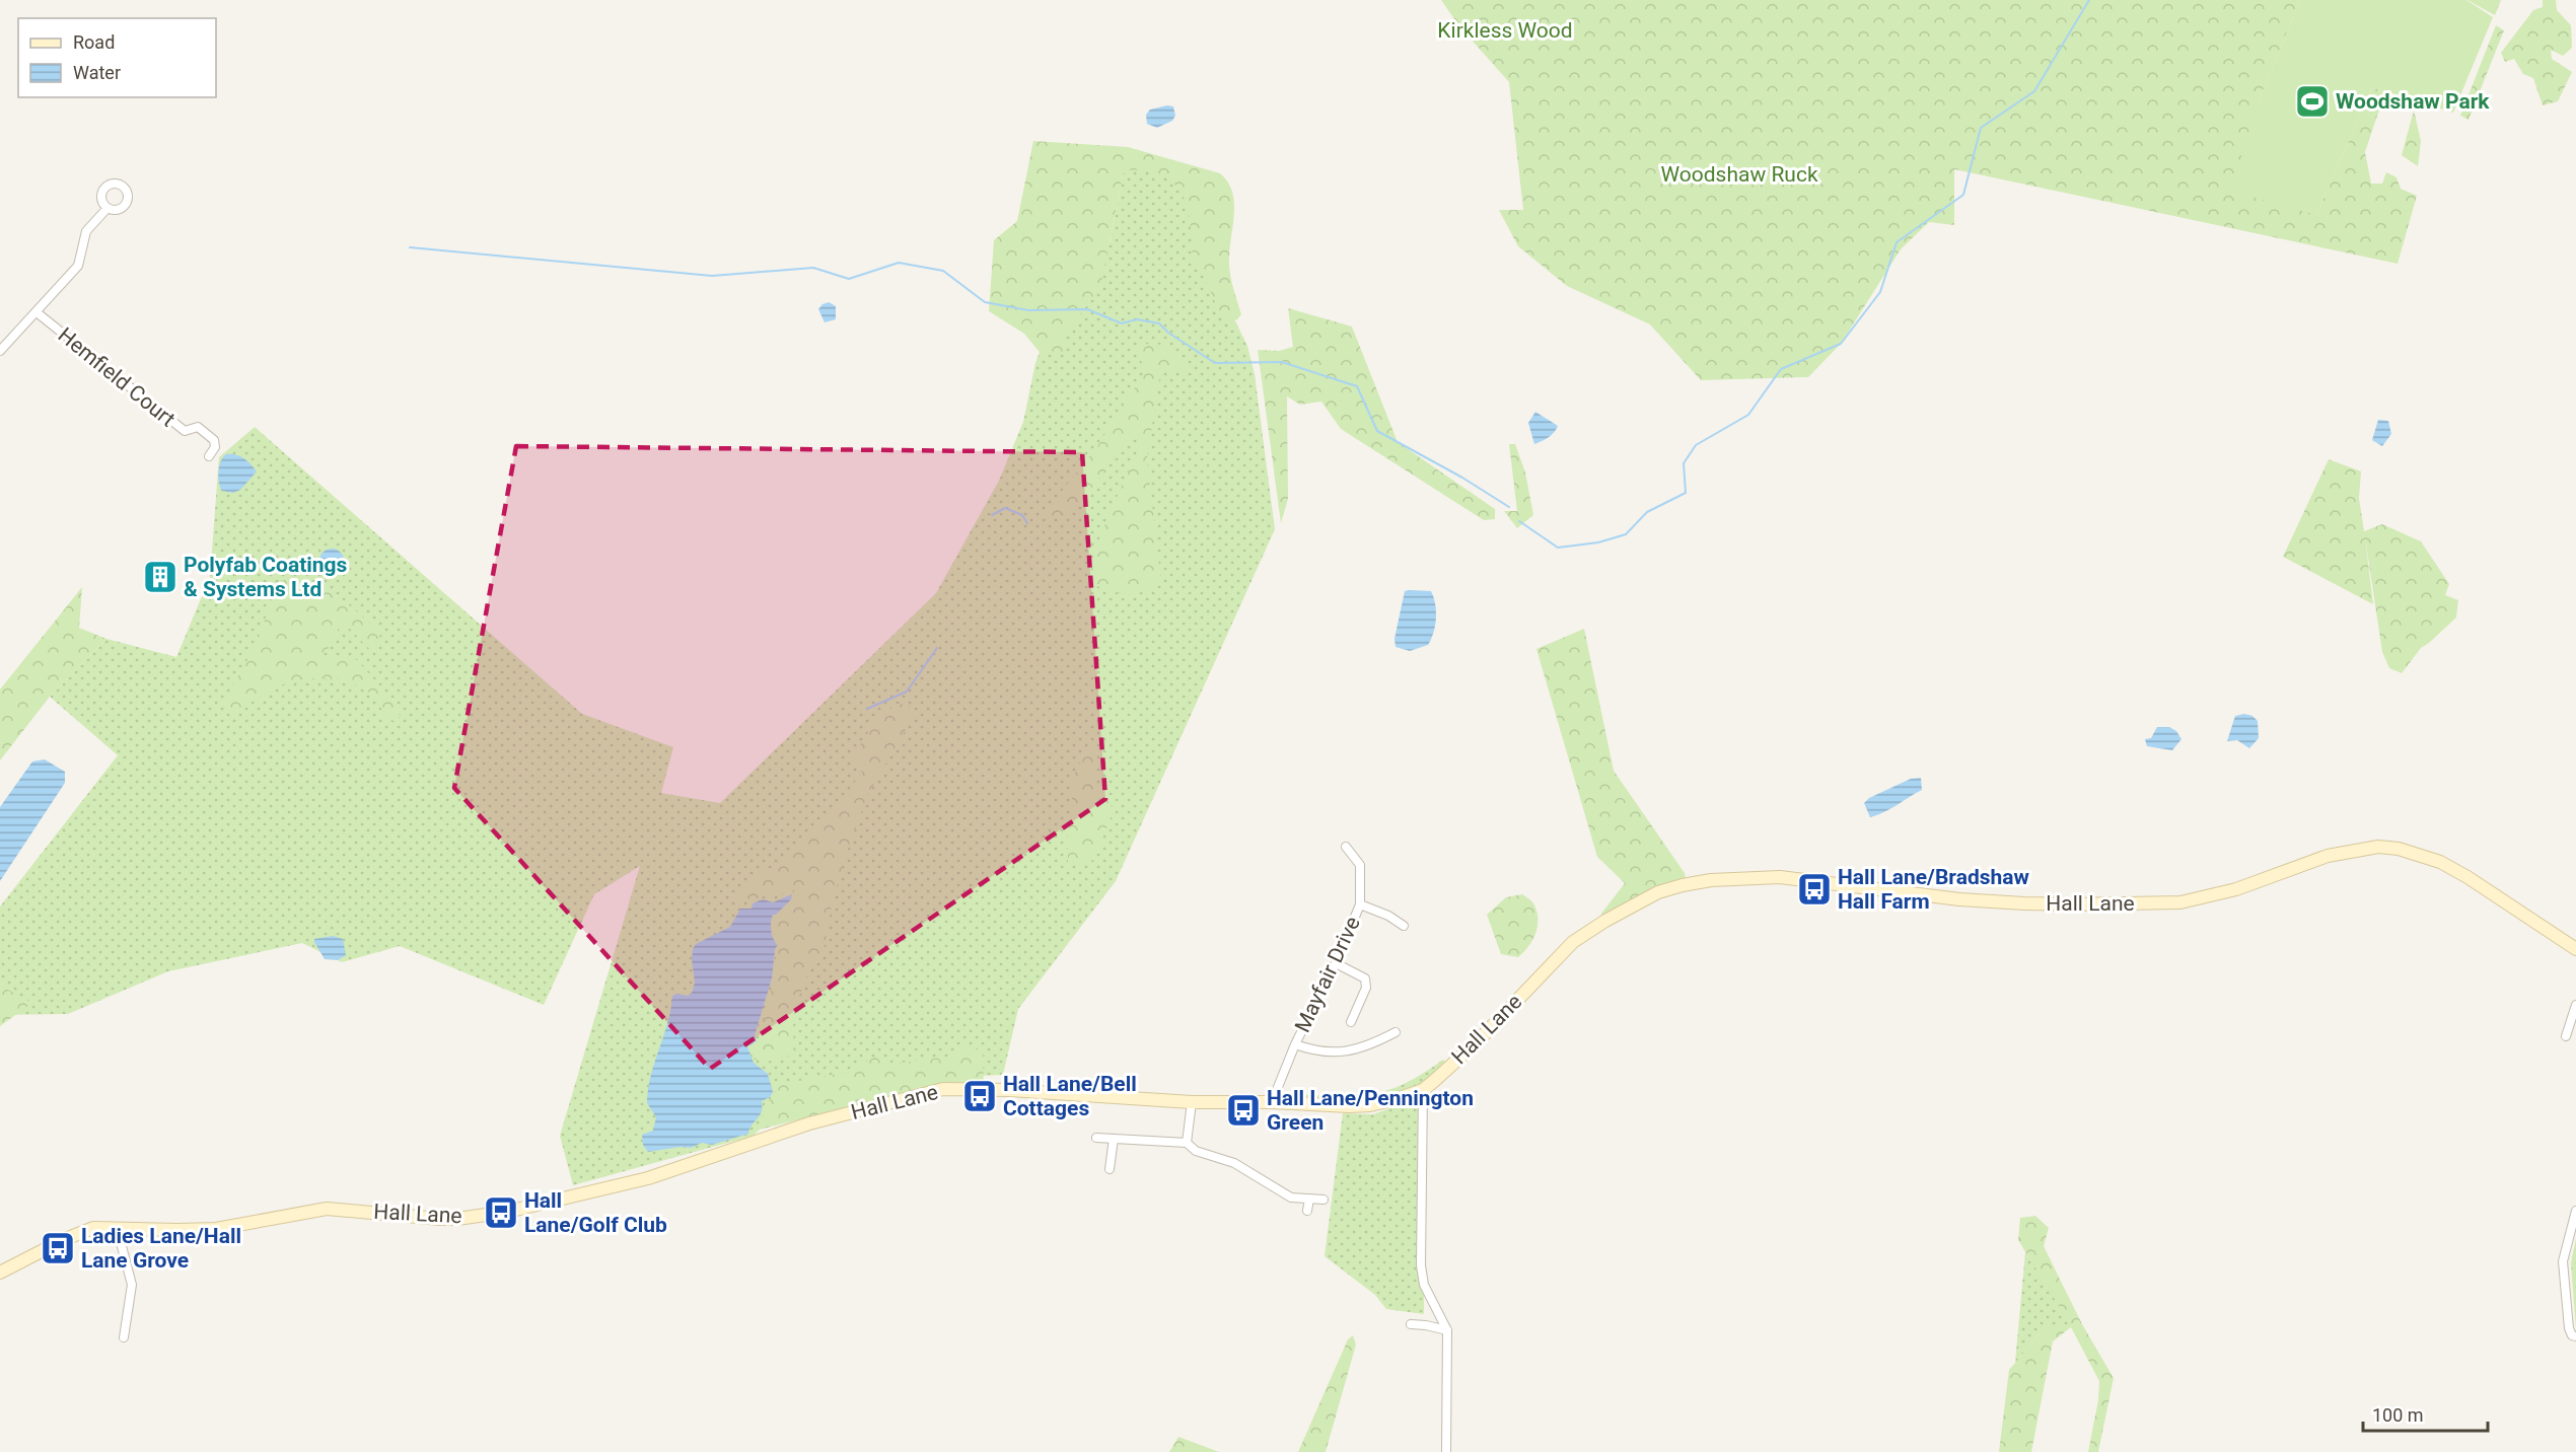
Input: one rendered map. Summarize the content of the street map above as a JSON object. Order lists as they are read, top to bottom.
{
  "streets": {
    "street": ["Hemfield Court", "Hall Lane", "Mayfair Drive"]
  },
  "crossings": [
    ["Hall Lane", "Mayfair Drive"]
  ],
  "parks": ["Kirkless Wood", "Woodshaw Ruck"],
  "places": {
    "sports": ["Woodshaw Park"],
    "building": ["Polyfab Coatings & Systems Ltd"],
    "bus stop": [
      "Hall Lane/Bradshaw Hall Farm",
      "Hall Lane/Bell Cottages",
      "Hall Lane/Pennington Green",
      "Hall Lane/Golf Club",
      "Ladies Lane/Hall Lane Grove"
    ]
  },
  "legend": ["Road", "Water"],
  "scale_bar": "100 m"
}
